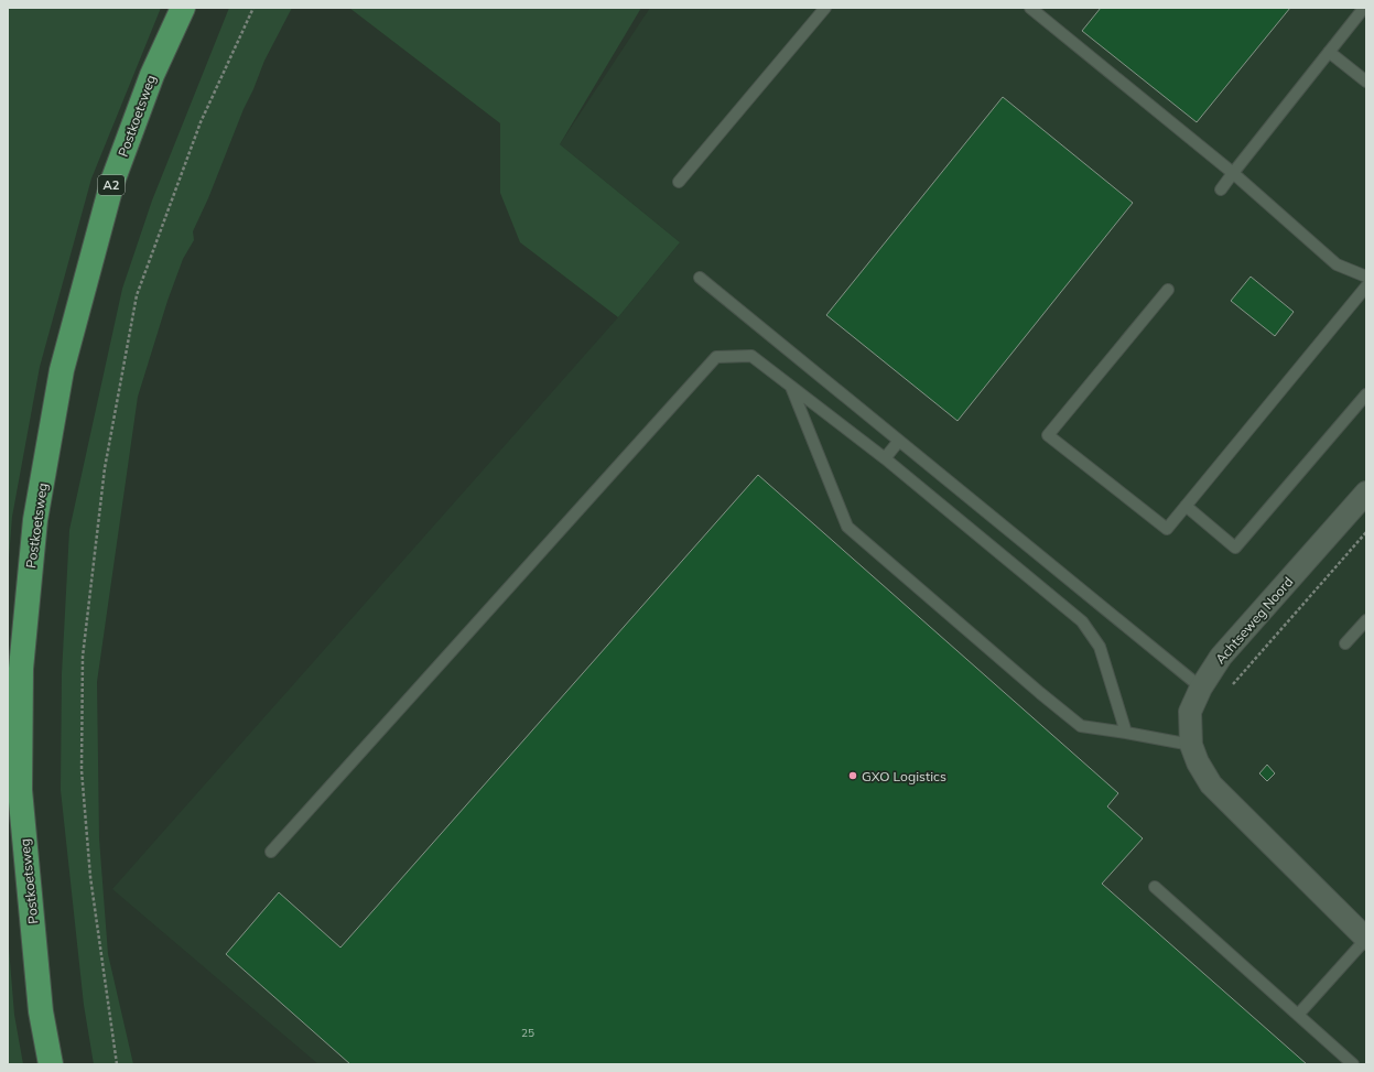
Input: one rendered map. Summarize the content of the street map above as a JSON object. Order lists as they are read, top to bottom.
{
  "streets": {
    "highway": ["Postkoetsweg", "A2"],
    "street": ["Achtseweg Noord"]
  },
  "places": ["GXO Logistics"],
  "house_numbers": ["25"]
}
